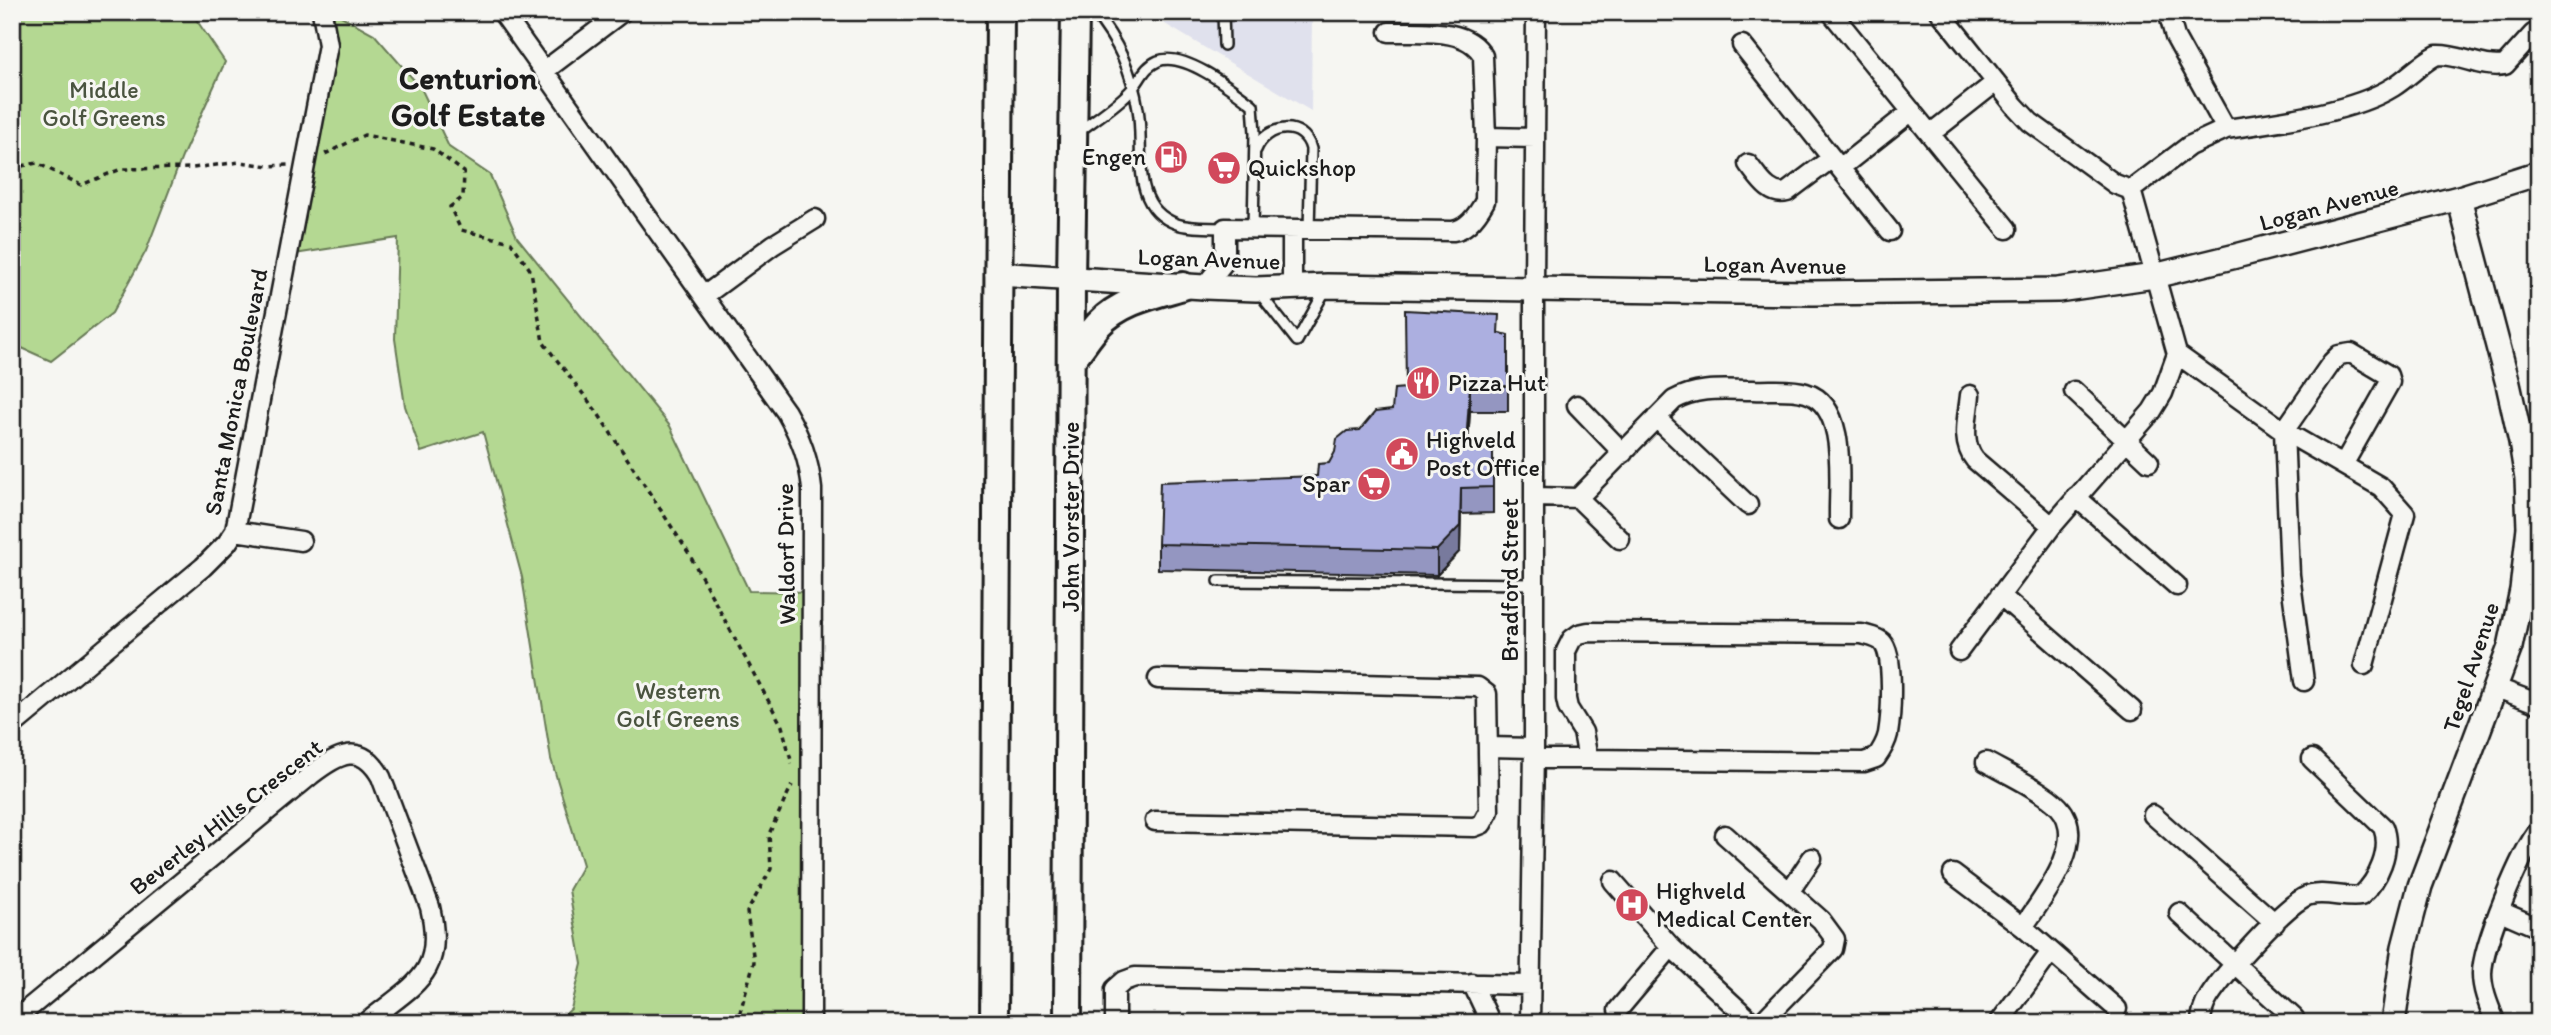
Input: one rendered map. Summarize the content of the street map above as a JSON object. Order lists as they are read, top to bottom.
{
  "streets": {
    "main road": ["John Vorster Drive"],
    "street": [
      "Logan Avenue",
      "Santa Monica Boulevard",
      "Waldorf Drive",
      "Bradford Street",
      "Tegel Avenue",
      "Beverley Hills Crescent"
    ]
  },
  "crossings": [
    ["Logan Avenue", "John Vorster Drive"],
    ["Logan Avenue", "Bradford Street"],
    ["Logan Avenue", "Tegel Avenue"]
  ],
  "districts": ["Centurion Golf Estate"],
  "parks": ["Middle Golf Greens", "Western Golf Greens"],
  "places": {
    "fuel station": ["Engen"],
    "supermarket": ["Quickshop", "Spar"],
    "restaurant": ["Pizza Hut"],
    "public building": ["Highveld Post Office"],
    "hospital": ["Highveld Medical Center"]
  }
}
